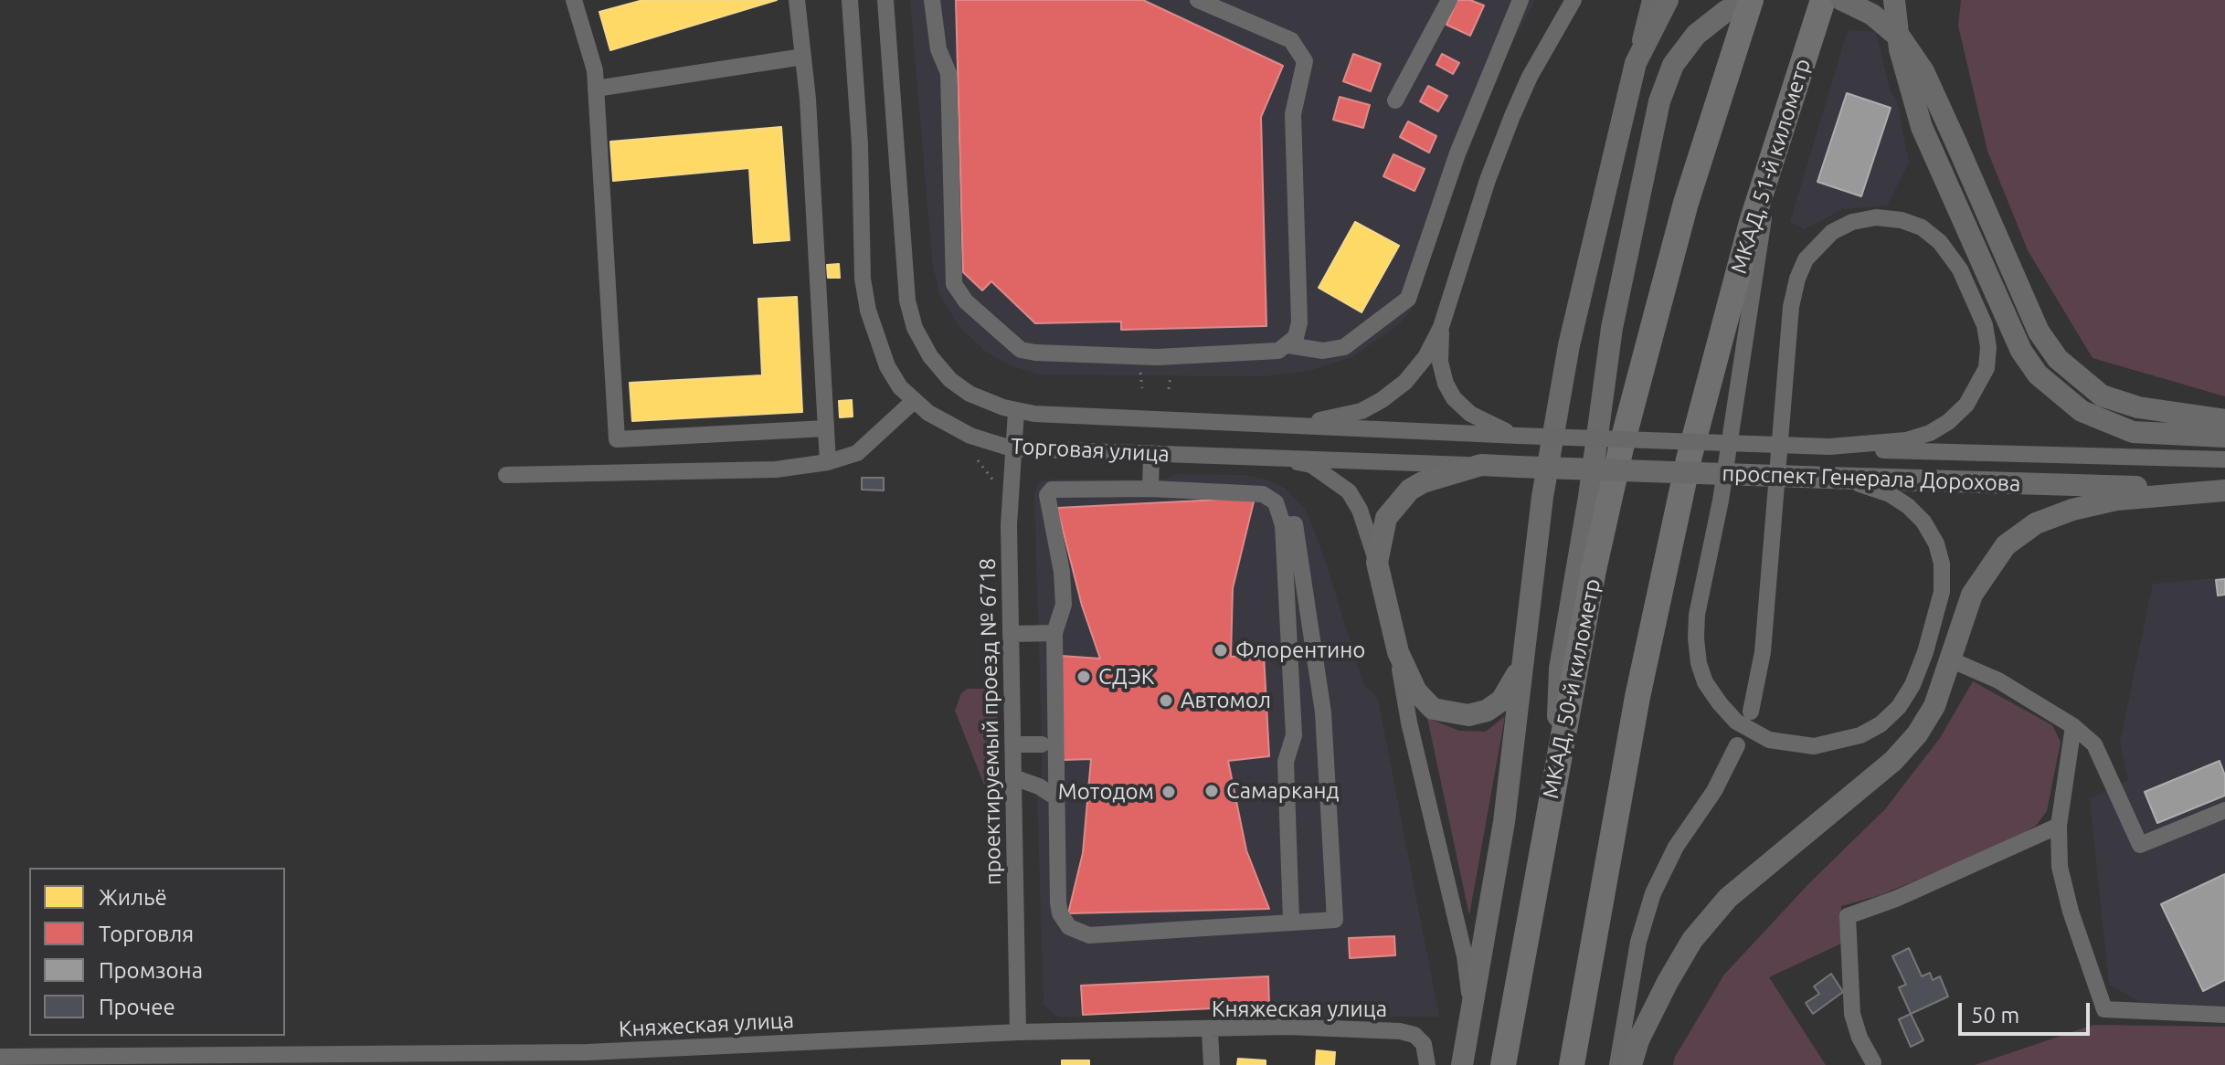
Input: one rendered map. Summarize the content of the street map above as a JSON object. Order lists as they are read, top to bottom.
{
  "streets": {
    "highway": ["МКАД, 51-й километр", "МКАД, 50-й километр"],
    "main road": ["Торговая улица", "проспект Генерала Дорохова"],
    "street": ["проектируемый проезд № 6718", "Княжеская улица"]
  },
  "crossings": [
    ["Торговая улица", "проспект Генерала Дорохова"],
    ["Торговая улица", "проектируемый проезд № 6718"],
    ["проектируемый проезд № 6718", "Княжеская улица"]
  ],
  "places": [
    "Флорентино",
    "СДЭК",
    "Автомол",
    "Самарканд",
    "Мотодом"
  ],
  "legend": [
    "Жильё",
    "Торговля",
    "Промзона",
    "Прочее"
  ],
  "scale_bar": "50 m"
}
